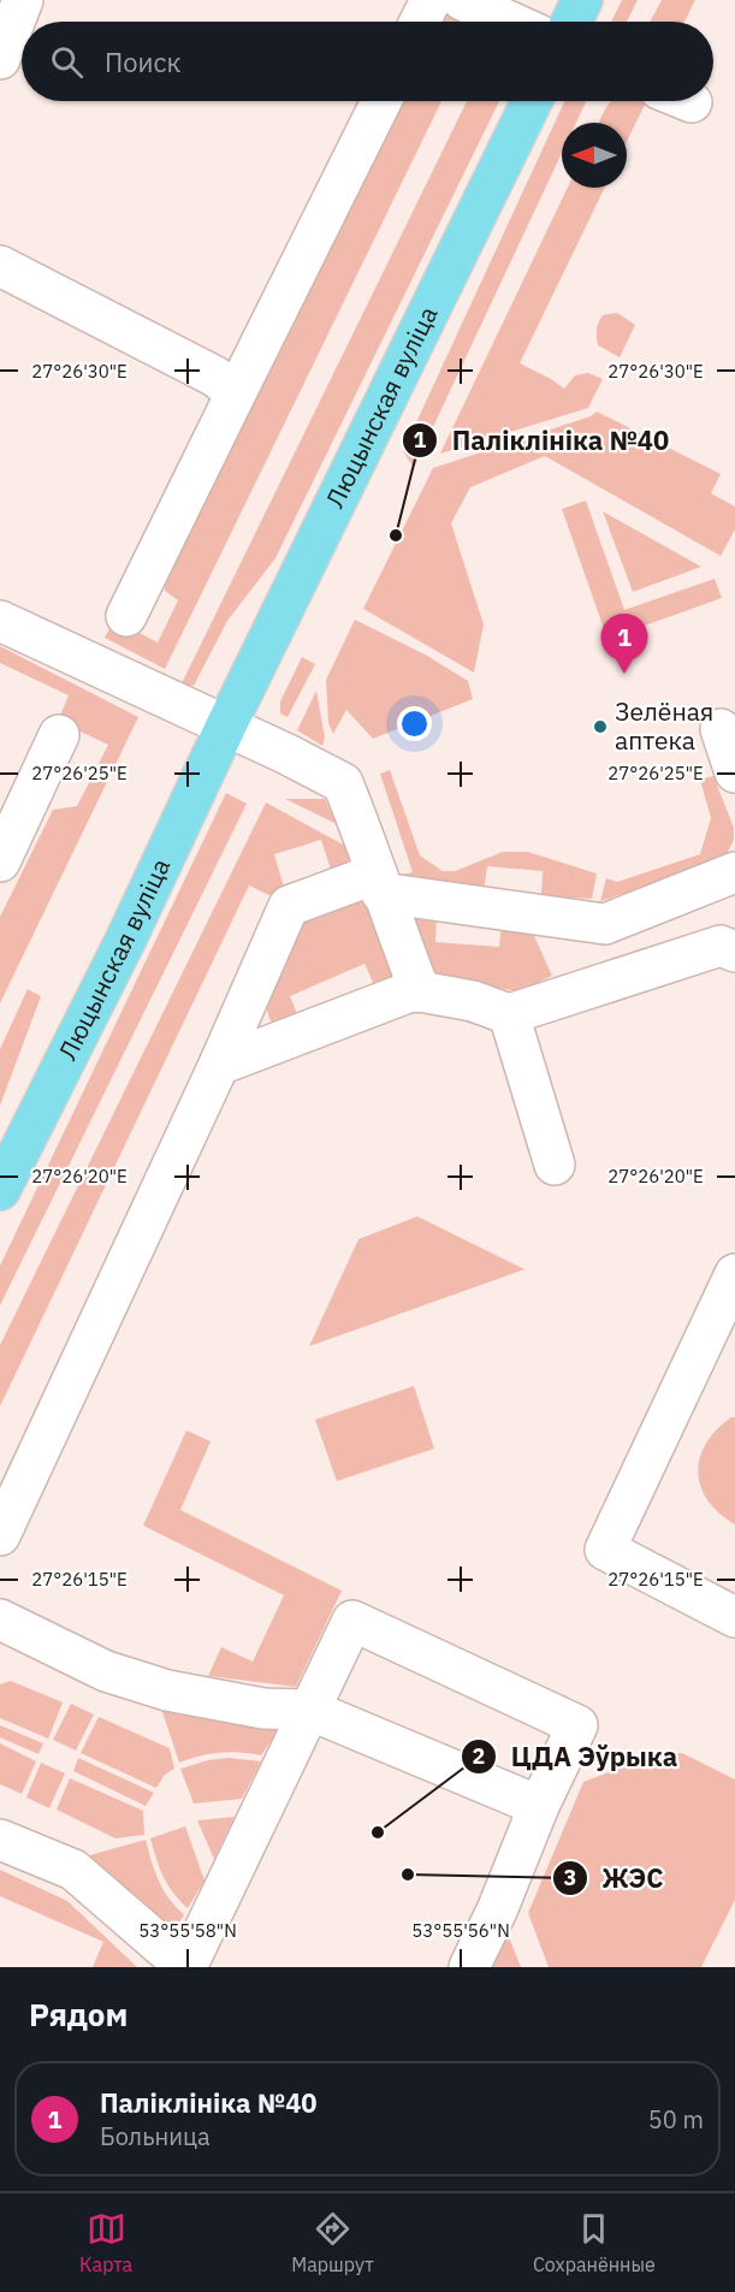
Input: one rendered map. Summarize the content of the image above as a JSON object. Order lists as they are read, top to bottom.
{
  "streets": {
    "main road": ["Люцынская вуліца"]
  },
  "places": [
    "Паліклініка №40",
    "Зелёная аптека",
    "ЦДА Эўрыка",
    "ЖЭС"
  ],
  "north": "left",
  "page": {
    "search": "Поиск",
    "pins": "1",
    "heading": "Рядом",
    "list": [
      {
        "mark": "1",
        "name": "Паліклініка №40",
        "note": "Больница",
        "value": "50 m"
      }
    ],
    "nav": ["Карта", "Маршрут", "Сохранённые"]
  },
  "coordinates": [
    "27°26'30\"E",
    "27°26'25\"E",
    "27°26'20\"E",
    "27°26'15\"E",
    "53°55'58\"N",
    "53°55'56\"N"
  ]
}
